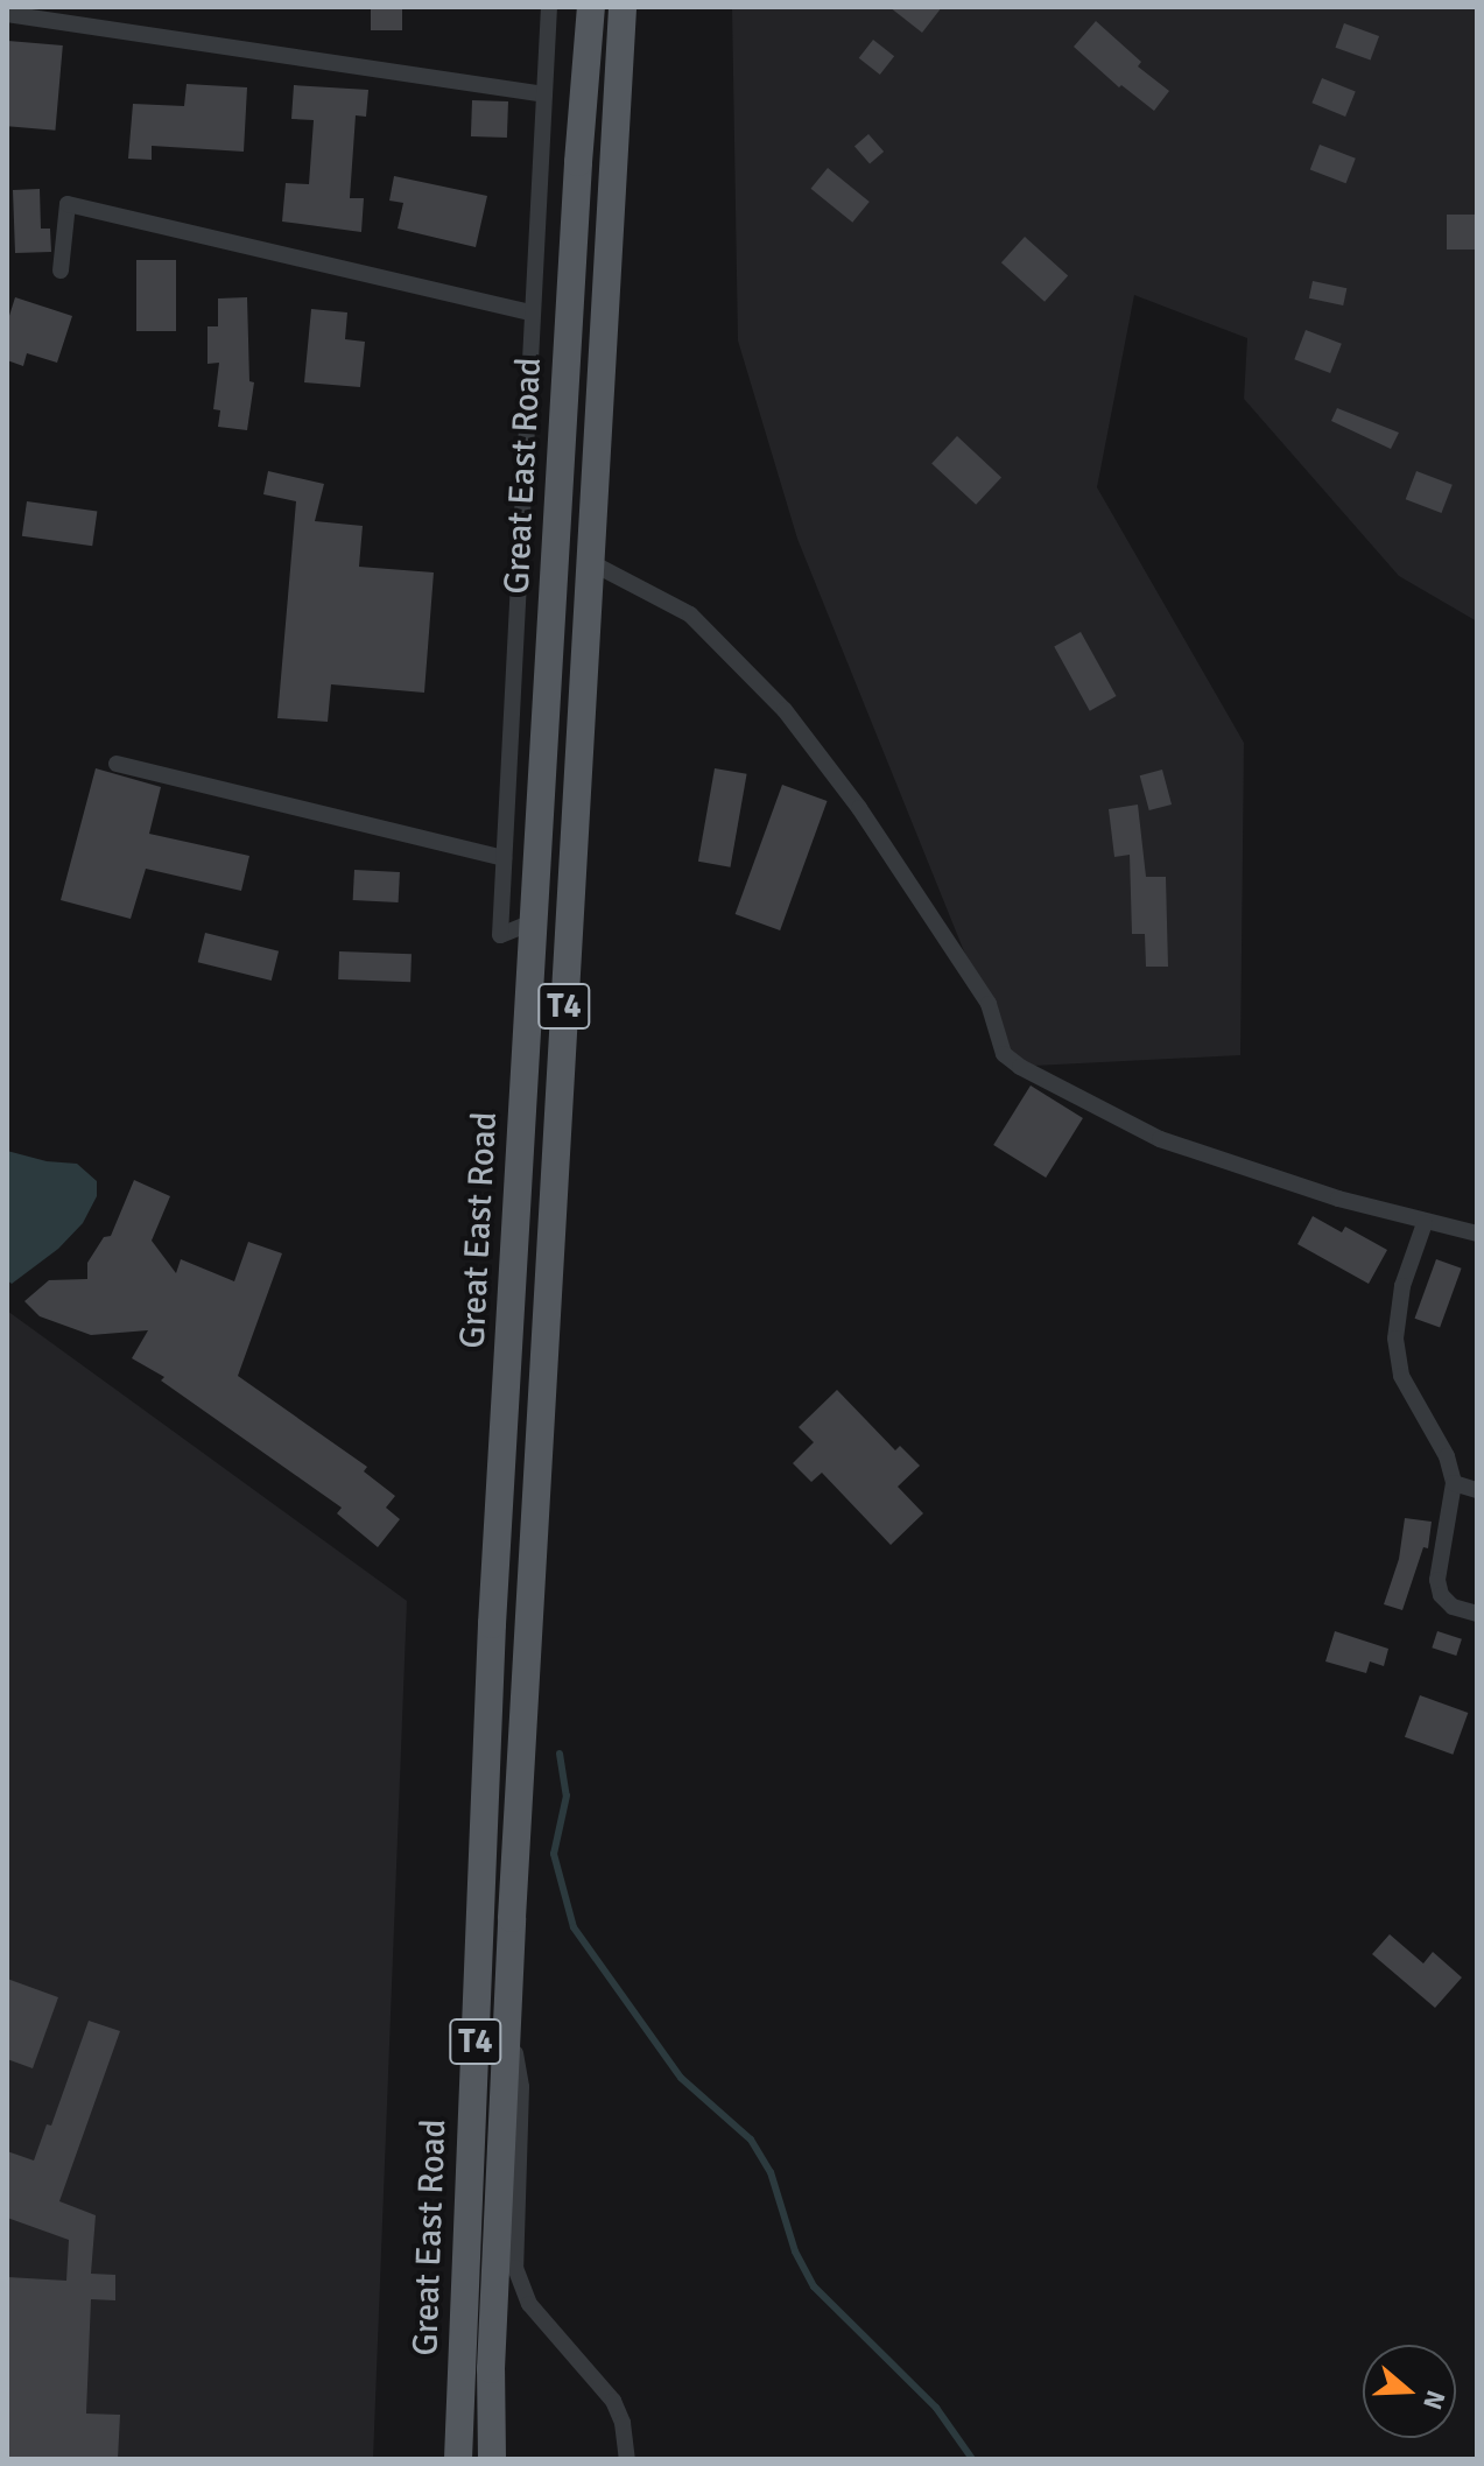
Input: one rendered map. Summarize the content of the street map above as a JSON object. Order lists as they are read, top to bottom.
{
  "streets": {
    "main road": ["Great East Road", "T4"]
  },
  "north": "right"
}
